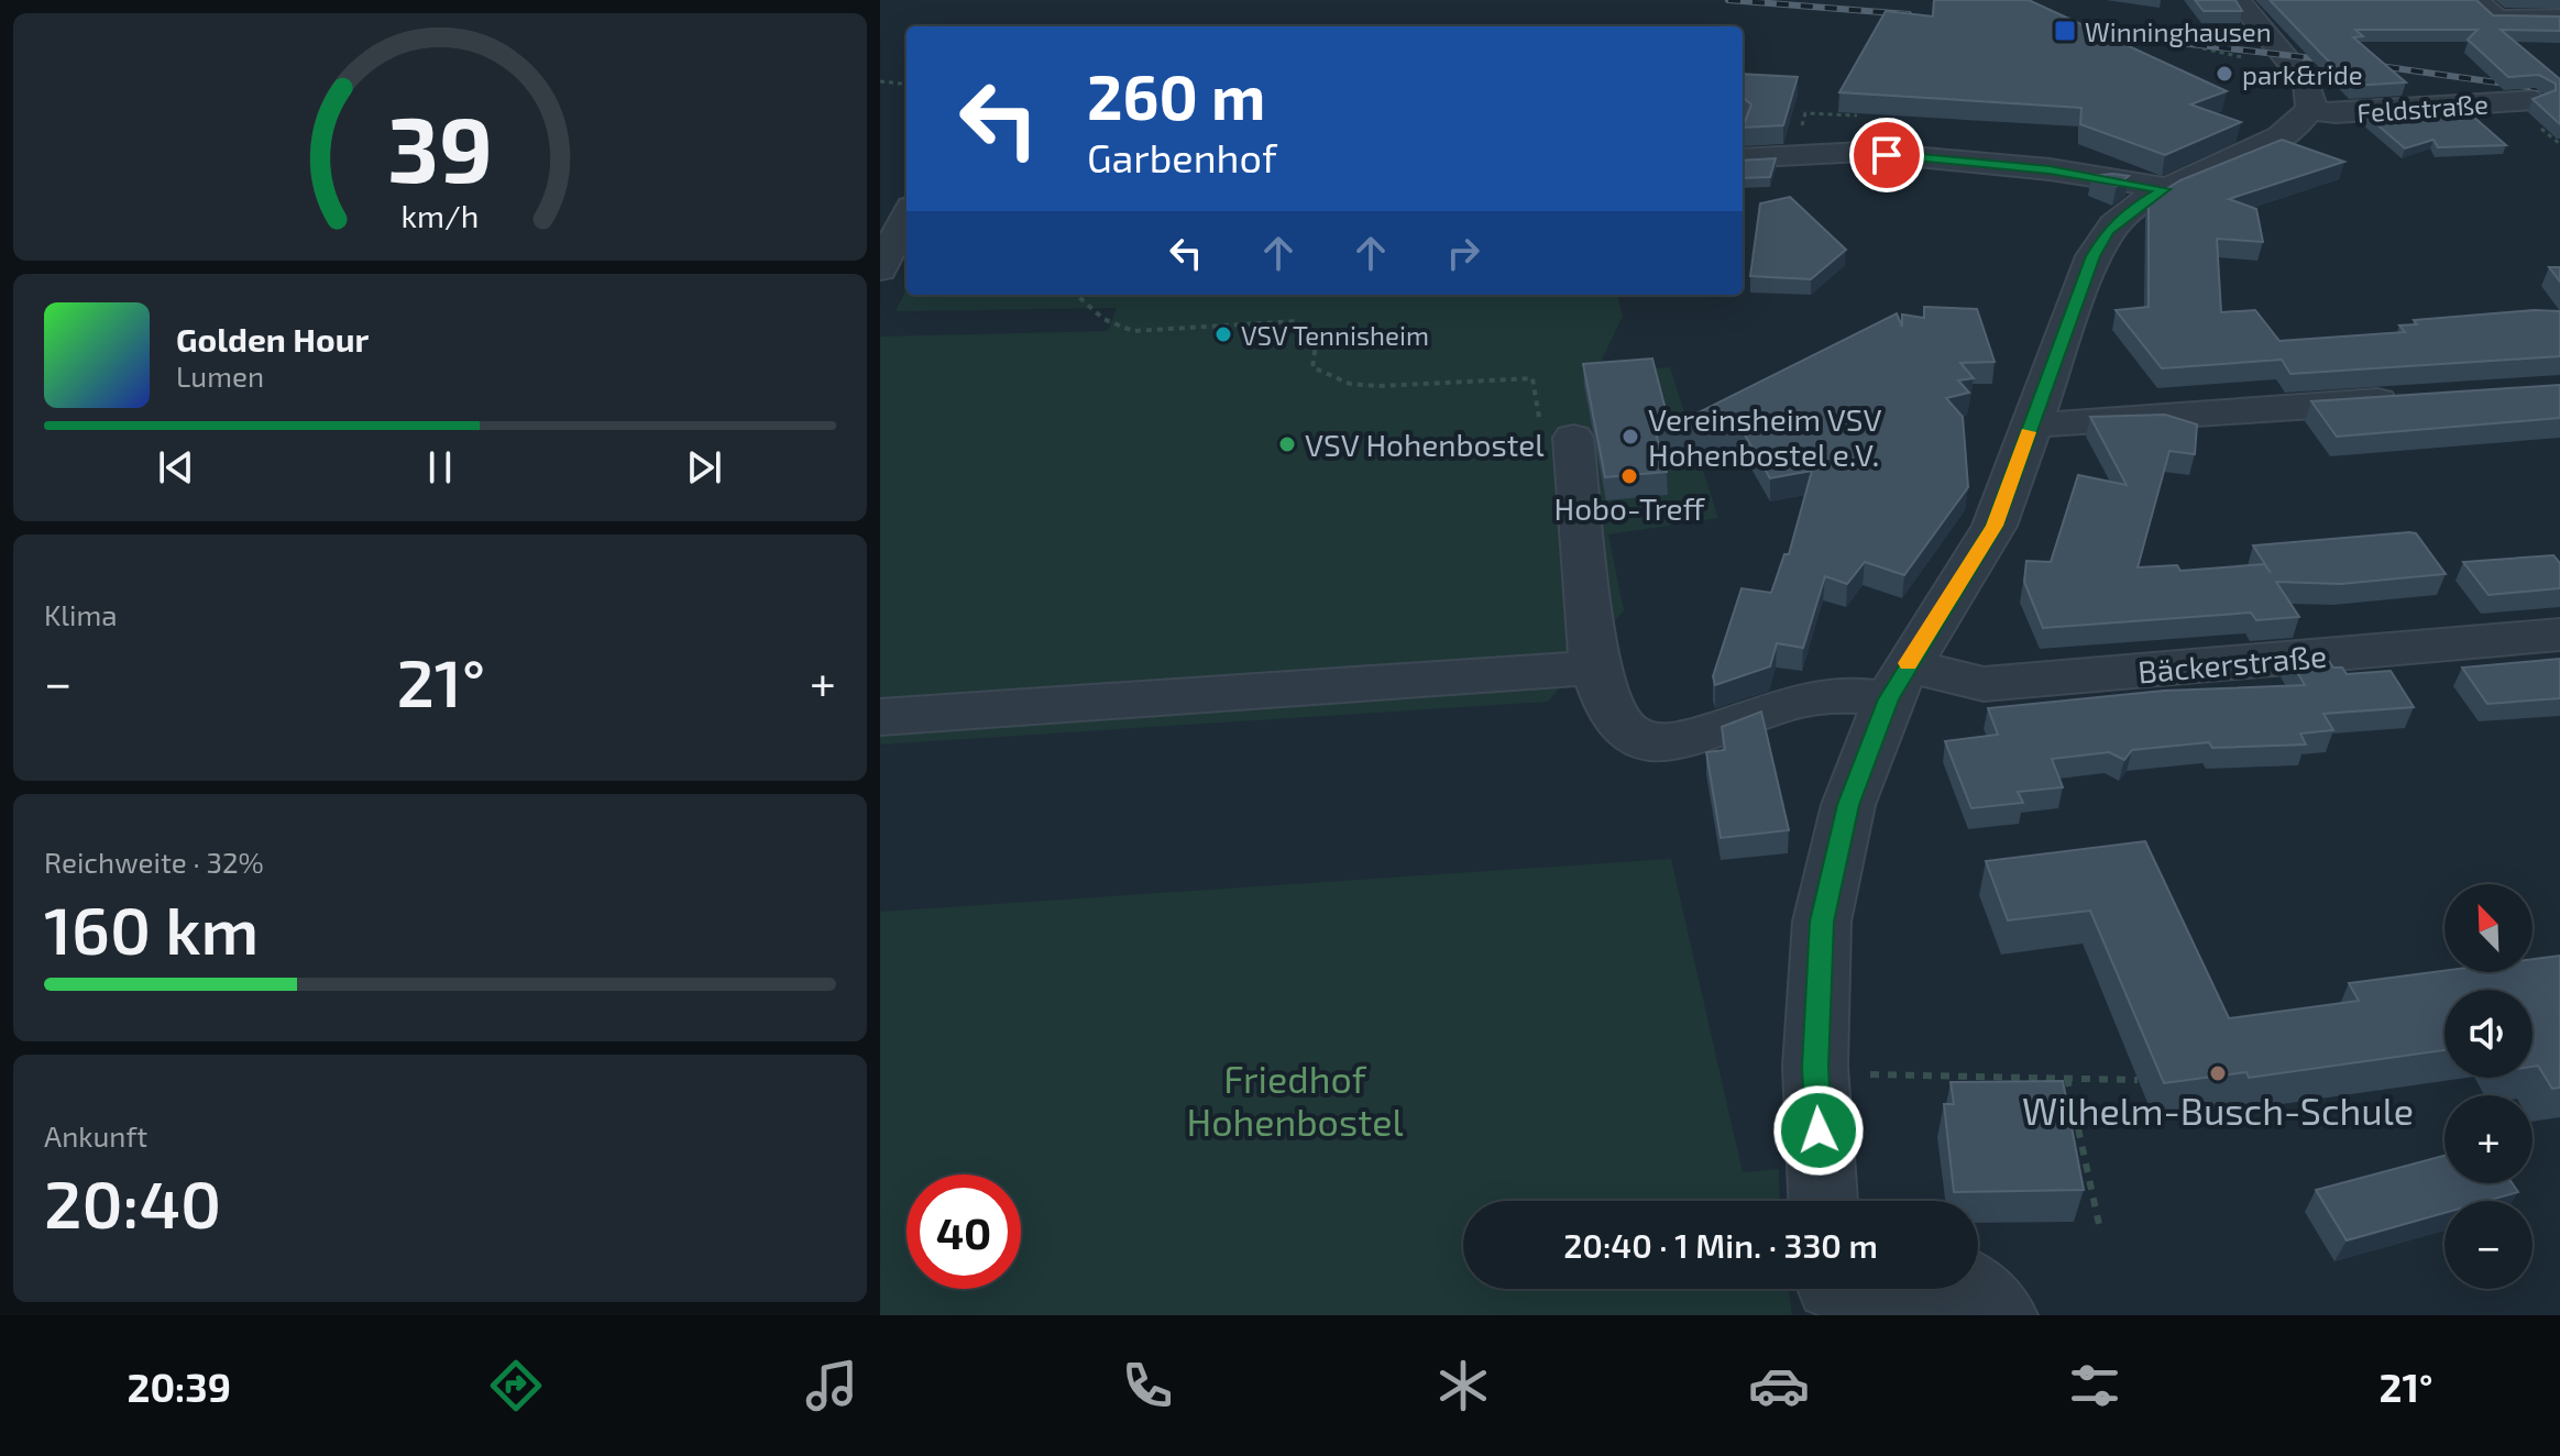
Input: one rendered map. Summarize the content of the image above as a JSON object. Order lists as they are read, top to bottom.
{
  "streets": {
    "street": ["Feldstraße", "Bäckerstraße"]
  },
  "parks": ["Friedhof Hohenbostel"],
  "places": {
    "transit": ["Winninghausen"],
    "other": [
      "park&ride",
      "VSV Tennisheim",
      "Vereinsheim VSV Hohenbostel e.V.",
      "VSV Hohenbostel",
      "Hobo-Treff",
      "Wilhelm-Busch-Schule"
    ]
  },
  "north": "top left",
  "page": {
    "turn": ["260 m", "Garbenhof"],
    "song": ["Golden Hour", "Lumen"],
    "tile": [
      "Klima",
      ["Reichweite · 32%", "160 km"],
      ["Ankunft", "20:40"]
    ],
    "heat": ["−", "21°", "+"],
    "map_buttons": ["+", "−"],
    "limit": "40",
    "trip": "20:40 · 1 Min. · 330 m",
    "tabs": ["20:39", "21°"],
    "gauge": ["39", "km/h"]
  }
}
